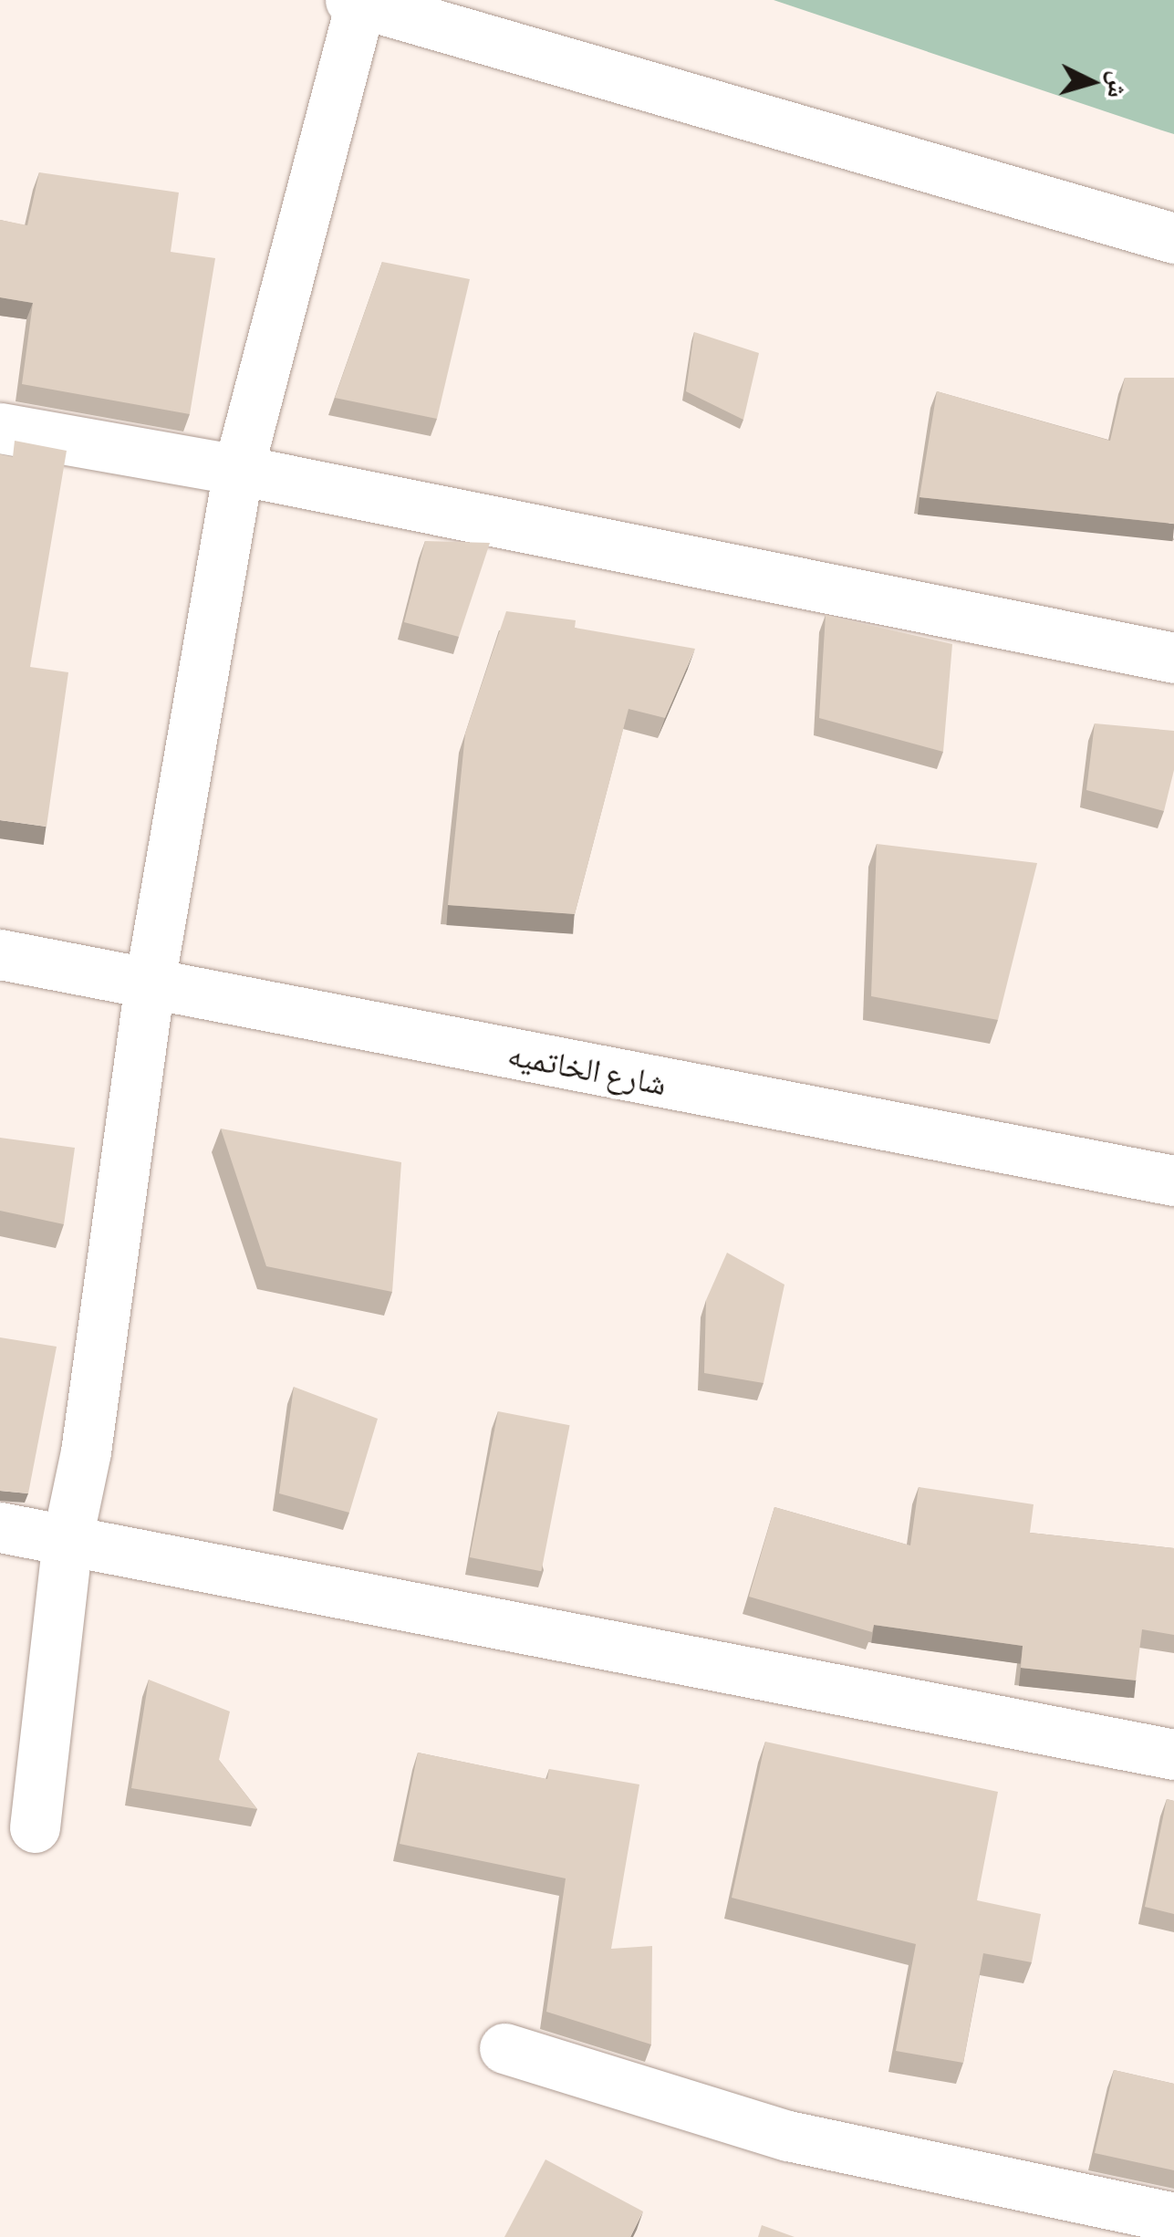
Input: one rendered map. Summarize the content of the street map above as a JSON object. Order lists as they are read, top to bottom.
{
  "streets": {
    "street": ["شارع الخاتميه"]
  },
  "north": "right"
}
